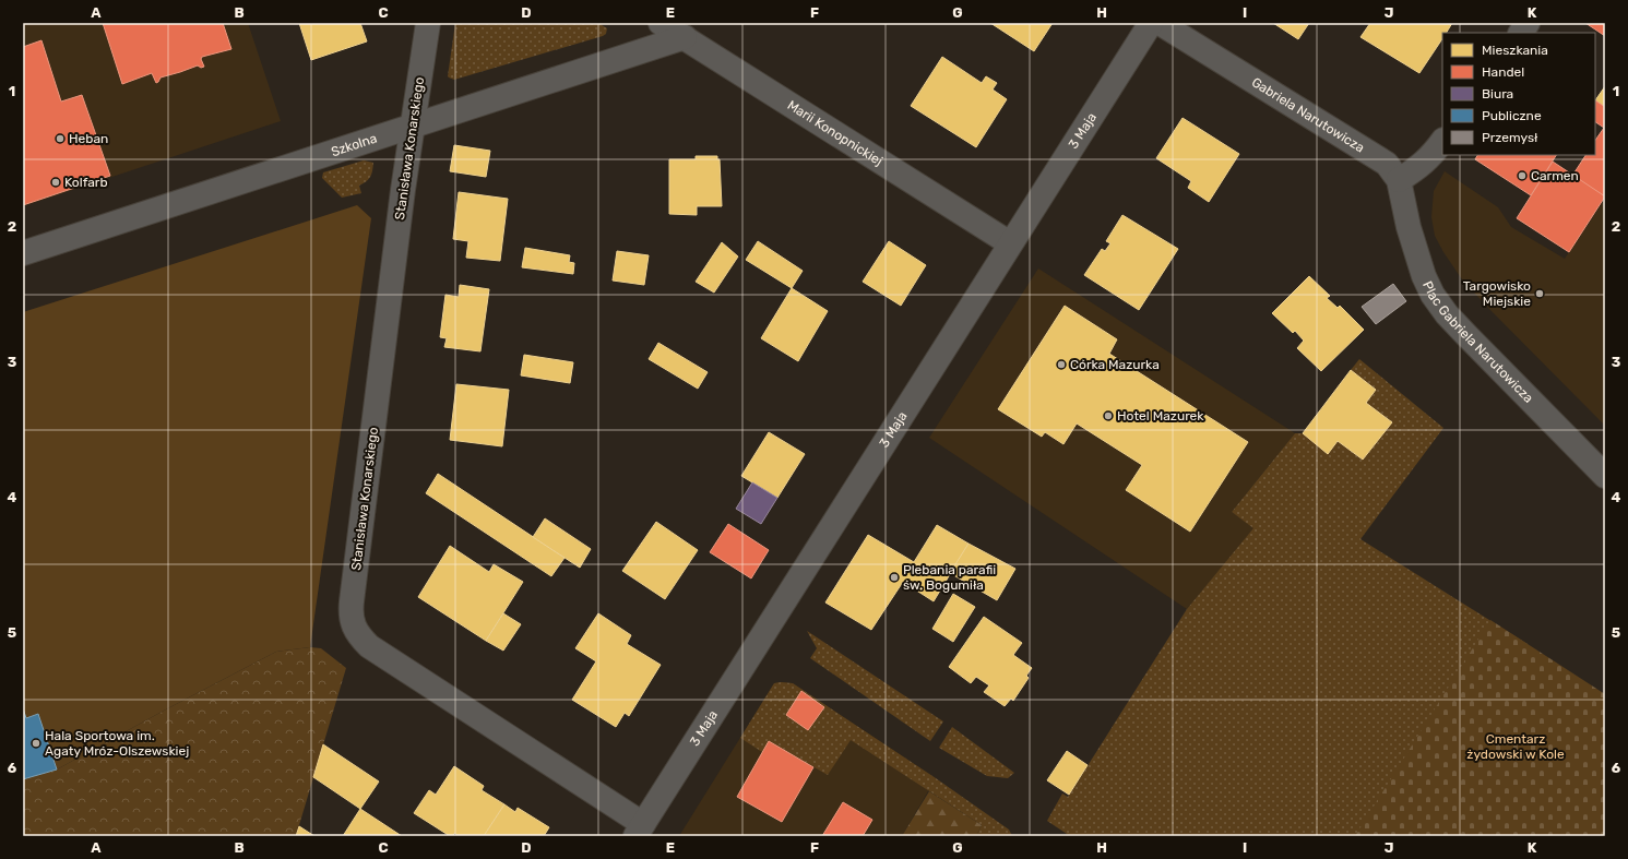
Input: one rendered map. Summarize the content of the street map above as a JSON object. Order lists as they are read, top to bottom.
{
  "streets": {
    "street": [
      "Gabriela Narutowicza",
      "3 Maja",
      "Marii Konopnickiej",
      "Szkolna",
      "Stanisława Konarskiego",
      "Plac Gabriela Narutowicza"
    ]
  },
  "crossings": [
    ["Gabriela Narutowicza", "Plac Gabriela Narutowicza"],
    ["3 Maja", "Marii Konopnickiej"],
    ["3 Maja", "Stanisława Konarskiego"],
    ["Marii Konopnickiej", "Szkolna"],
    ["Szkolna", "Stanisława Konarskiego"]
  ],
  "parks": ["Cmentarz żydowski w Kole"],
  "places": [
    "Heban",
    "Carmen",
    "Kolfarb",
    "Targowisko Miejskie",
    "Córka Mazurka",
    "Hotel Mazurek",
    "Plebania parafii św. Bogumiła",
    "Hala Sportowa im. Agaty Mróz-Olszewskiej"
  ],
  "legend": [
    "Mieszkania",
    "Handel",
    "Biura",
    "Publiczne",
    "Przemysł"
  ],
  "grid": {
    "columns": [
      "A",
      "B",
      "C",
      "D",
      "E",
      "F",
      "G",
      "H",
      "I",
      "J",
      "K"
    ],
    "rows": [
      "1",
      "2",
      "3",
      "4",
      "5",
      "6"
    ]
  }
}
